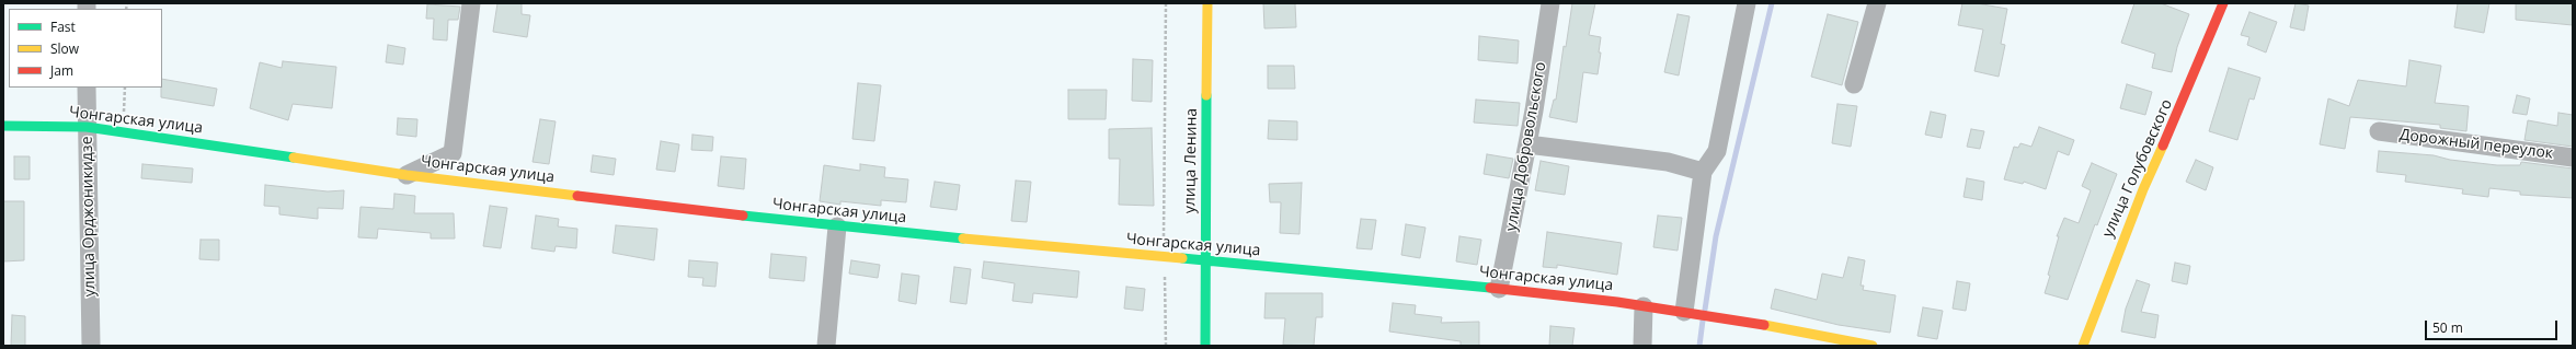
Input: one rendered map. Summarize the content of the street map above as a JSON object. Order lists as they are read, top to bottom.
{
  "streets": {
    "street": [
      "Чонгарская улица",
      "Дорожный переулок",
      "улица Добровольского",
      "улица Ленина",
      "улица Голубовского",
      "улица Орджоникидзе"
    ]
  },
  "crossings": [
    ["Чонгарская улица", "улица Добровольского"],
    ["Чонгарская улица", "улица Ленина"],
    ["Чонгарская улица", "улица Орджоникидзе"]
  ],
  "legend": ["Fast", "Slow", "Jam"],
  "scale_bar": "50 m"
}
